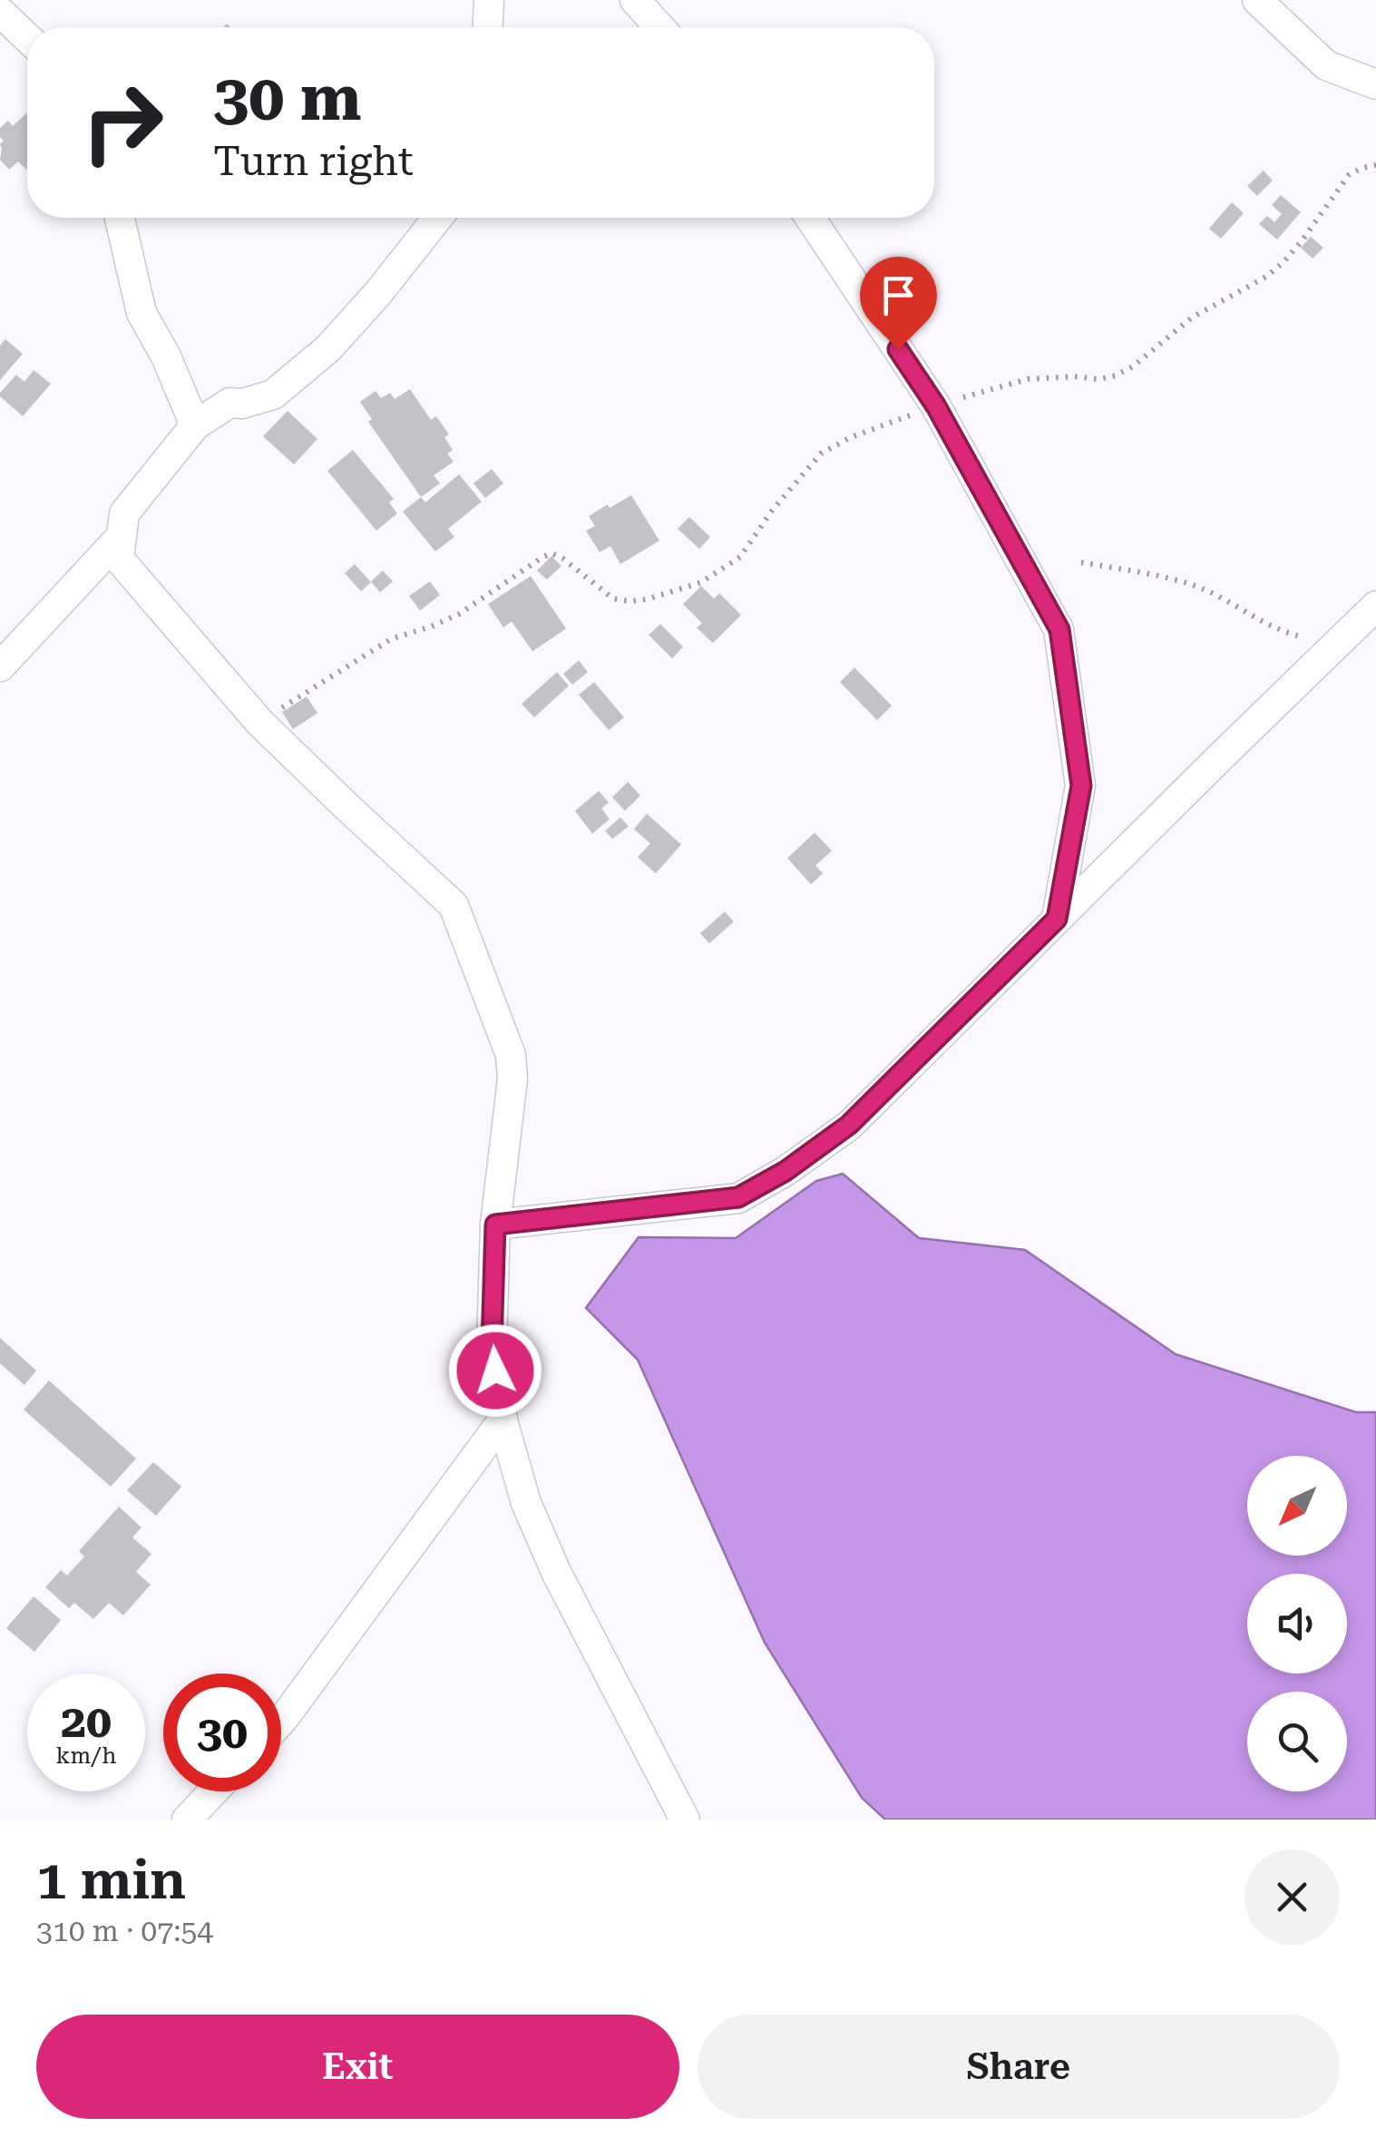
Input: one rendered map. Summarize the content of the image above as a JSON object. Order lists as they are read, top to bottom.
{
  "north": "bottom left",
  "page": {
    "turn": ["30 m", "Turn right"],
    "speed": "20 km/h",
    "limit": "30",
    "heading": ["1 min", "310 m · 07:54"],
    "buttons": ["Exit", "Share"]
  }
}
